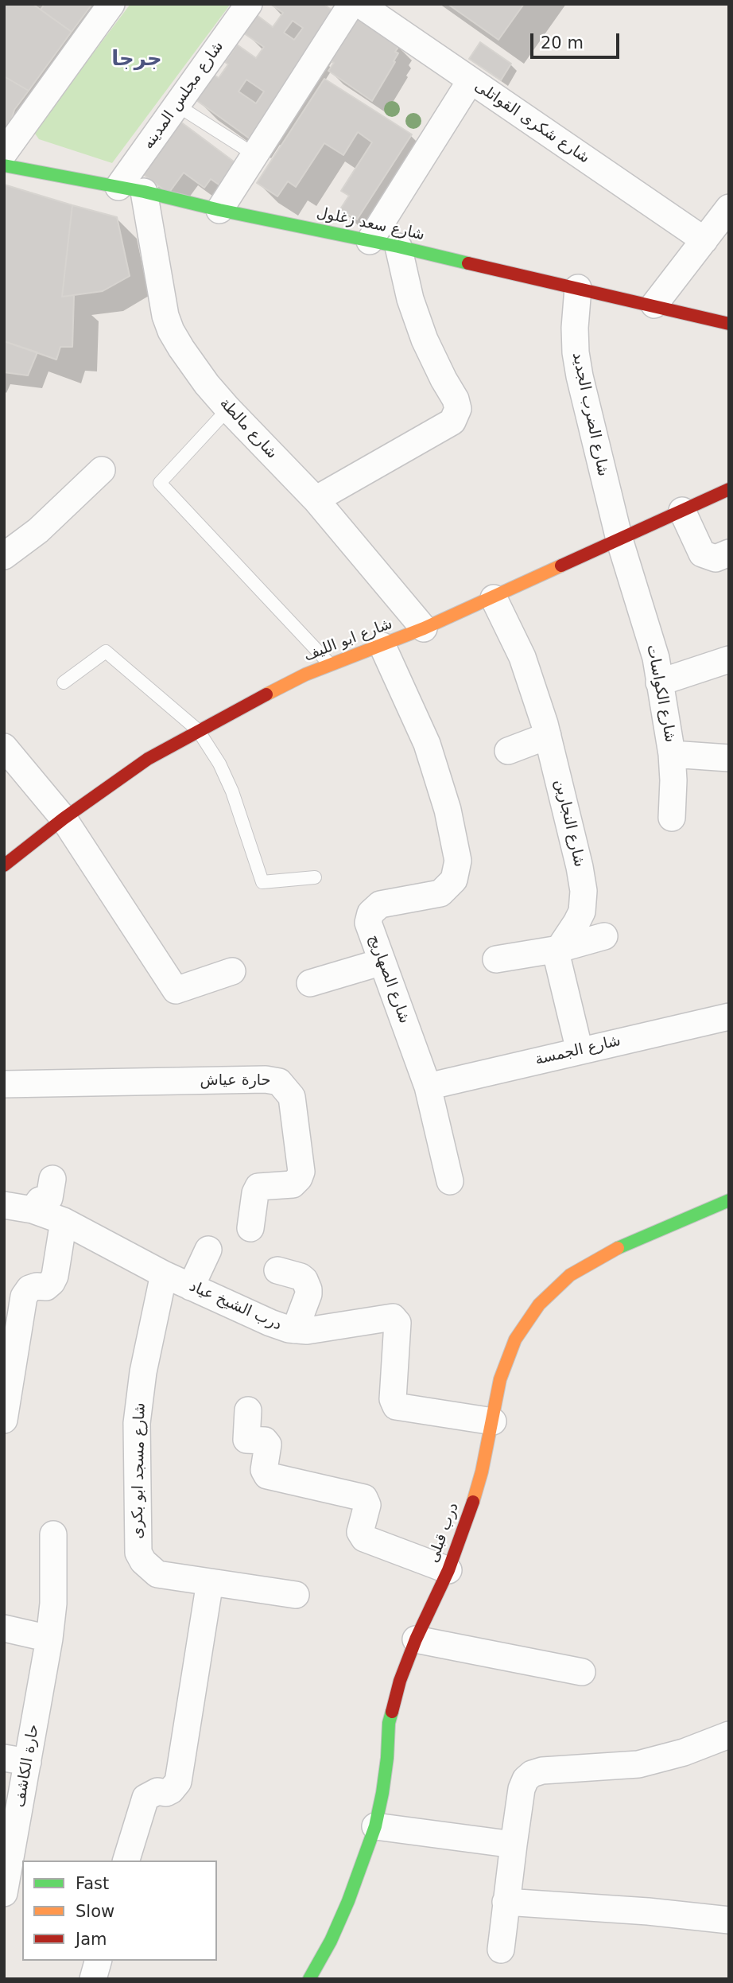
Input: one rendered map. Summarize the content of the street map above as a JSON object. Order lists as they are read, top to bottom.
{
  "streets": {
    "street": [
      "شارع مجلس المدينه",
      "شارع شكرى القواتلى",
      "شارع سعد زغلول",
      "شارع الضرب الجديد",
      "شارع مالطة",
      "شارع ابو الليف",
      "شارع الكواسات",
      "شارع النجارين",
      "شارع الصهاريج",
      "شارع الجمسة",
      "حارة عياش",
      "درب الشيخ عياد",
      "شارع مسجد ابو بكرى",
      "درب قبلى",
      "حارة الكاشف"
    ]
  },
  "crossings": [
    ["شارع مجلس المدينه", "شارع سعد زغلول"],
    ["شارع سعد زغلول", "شارع الضرب الجديد"],
    ["شارع سعد زغلول", "شارع مالطة"],
    ["شارع الضرب الجديد", "شارع ابو الليف"],
    ["شارع الضرب الجديد", "شارع الكواسات"],
    ["شارع مالطة", "شارع ابو الليف"],
    ["شارع ابو الليف", "شارع الكواسات"],
    ["شارع ابو الليف", "شارع النجارين"],
    ["شارع ابو الليف", "شارع الصهاريج"],
    ["شارع الصهاريج", "شارع الجمسة"],
    ["درب الشيخ عياد", "شارع مسجد ابو بكرى"],
    ["درب الشيخ عياد", "درب قبلى"]
  ],
  "districts": ["جرجا"],
  "legend": ["Fast", "Slow", "Jam"],
  "scale_bar": "20 m"
}
